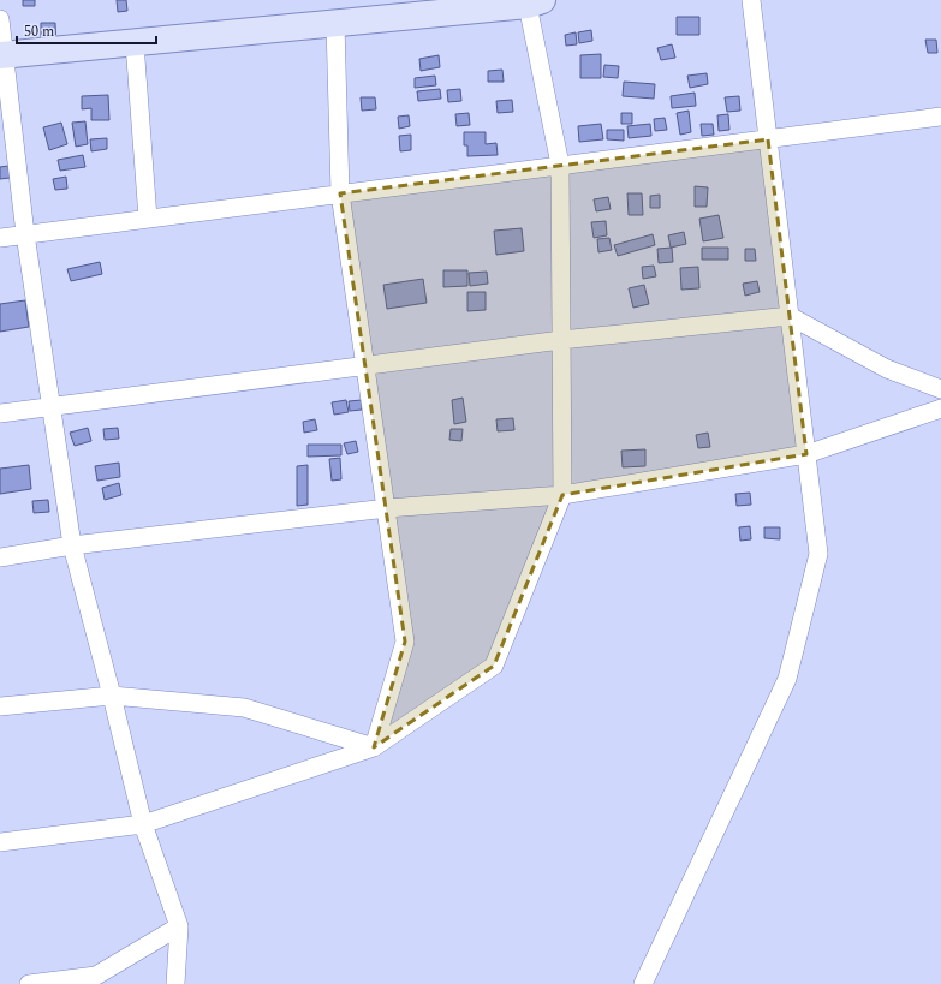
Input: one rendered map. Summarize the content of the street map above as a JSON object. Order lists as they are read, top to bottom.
{
  "scale_bar": "50 m"
}
